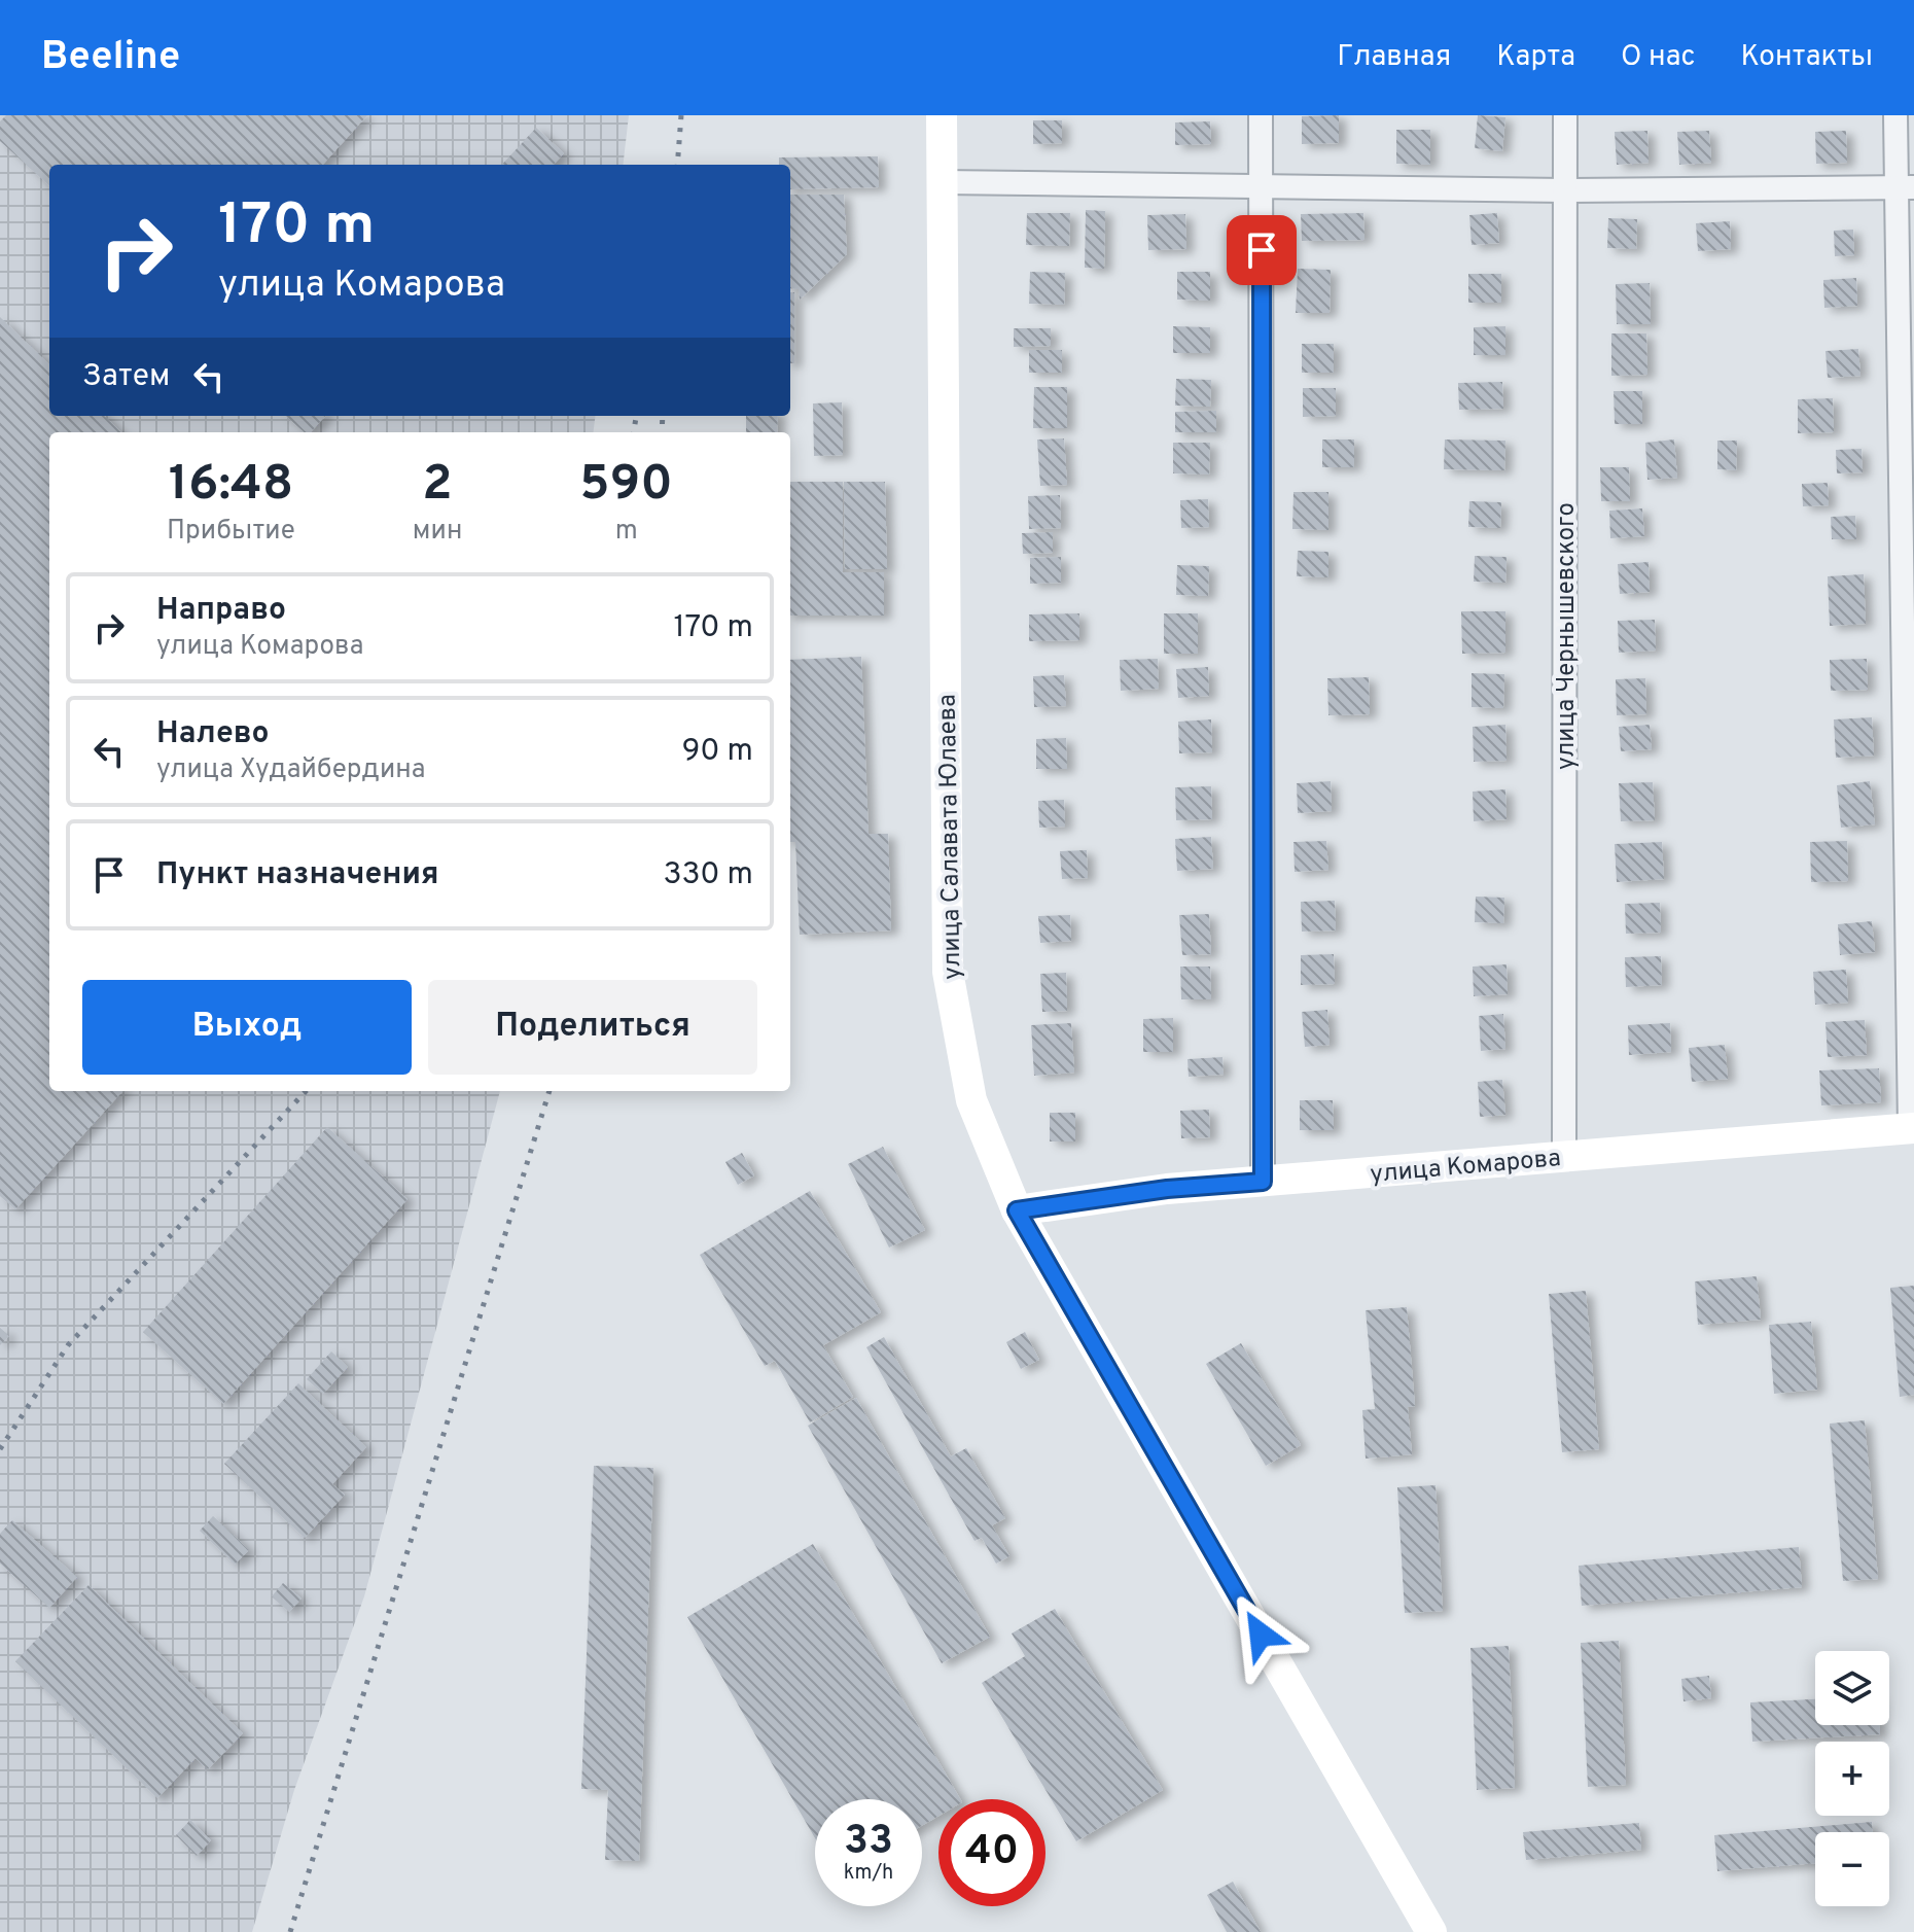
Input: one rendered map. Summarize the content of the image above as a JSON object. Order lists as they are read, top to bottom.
{
  "streets": {
    "street": ["улица Чернышевского", "улица Салавата Юлаева", "улица Комарова"]
  },
  "crossings": [
    ["улица Чернышевского", "улица Комарова"],
    ["улица Салавата Юлаева", "улица Комарова"]
  ],
  "page": {
    "header": "Beeline",
    "nav": [
      "Главная",
      "Карта",
      "О нас",
      "Контакты"
    ],
    "turn": ["170 m", "улица Комарова"],
    "then": "Затем",
    "eta": [
      "16:48",
      "Прибытие",
      "2",
      "мин",
      "590",
      "m"
    ],
    "list": [
      {
        "name": "Направо",
        "note": "улица Комарова",
        "value": "170 m"
      },
      {
        "name": "Налево",
        "note": "улица Худайбердина",
        "value": "90 m"
      },
      {
        "name": "Пункт назначения",
        "value": "330 m"
      }
    ],
    "buttons": ["Выход", "Поделиться"],
    "map_buttons": ["+", "−"],
    "speed": "33 km/h",
    "limit": "40"
  }
}
